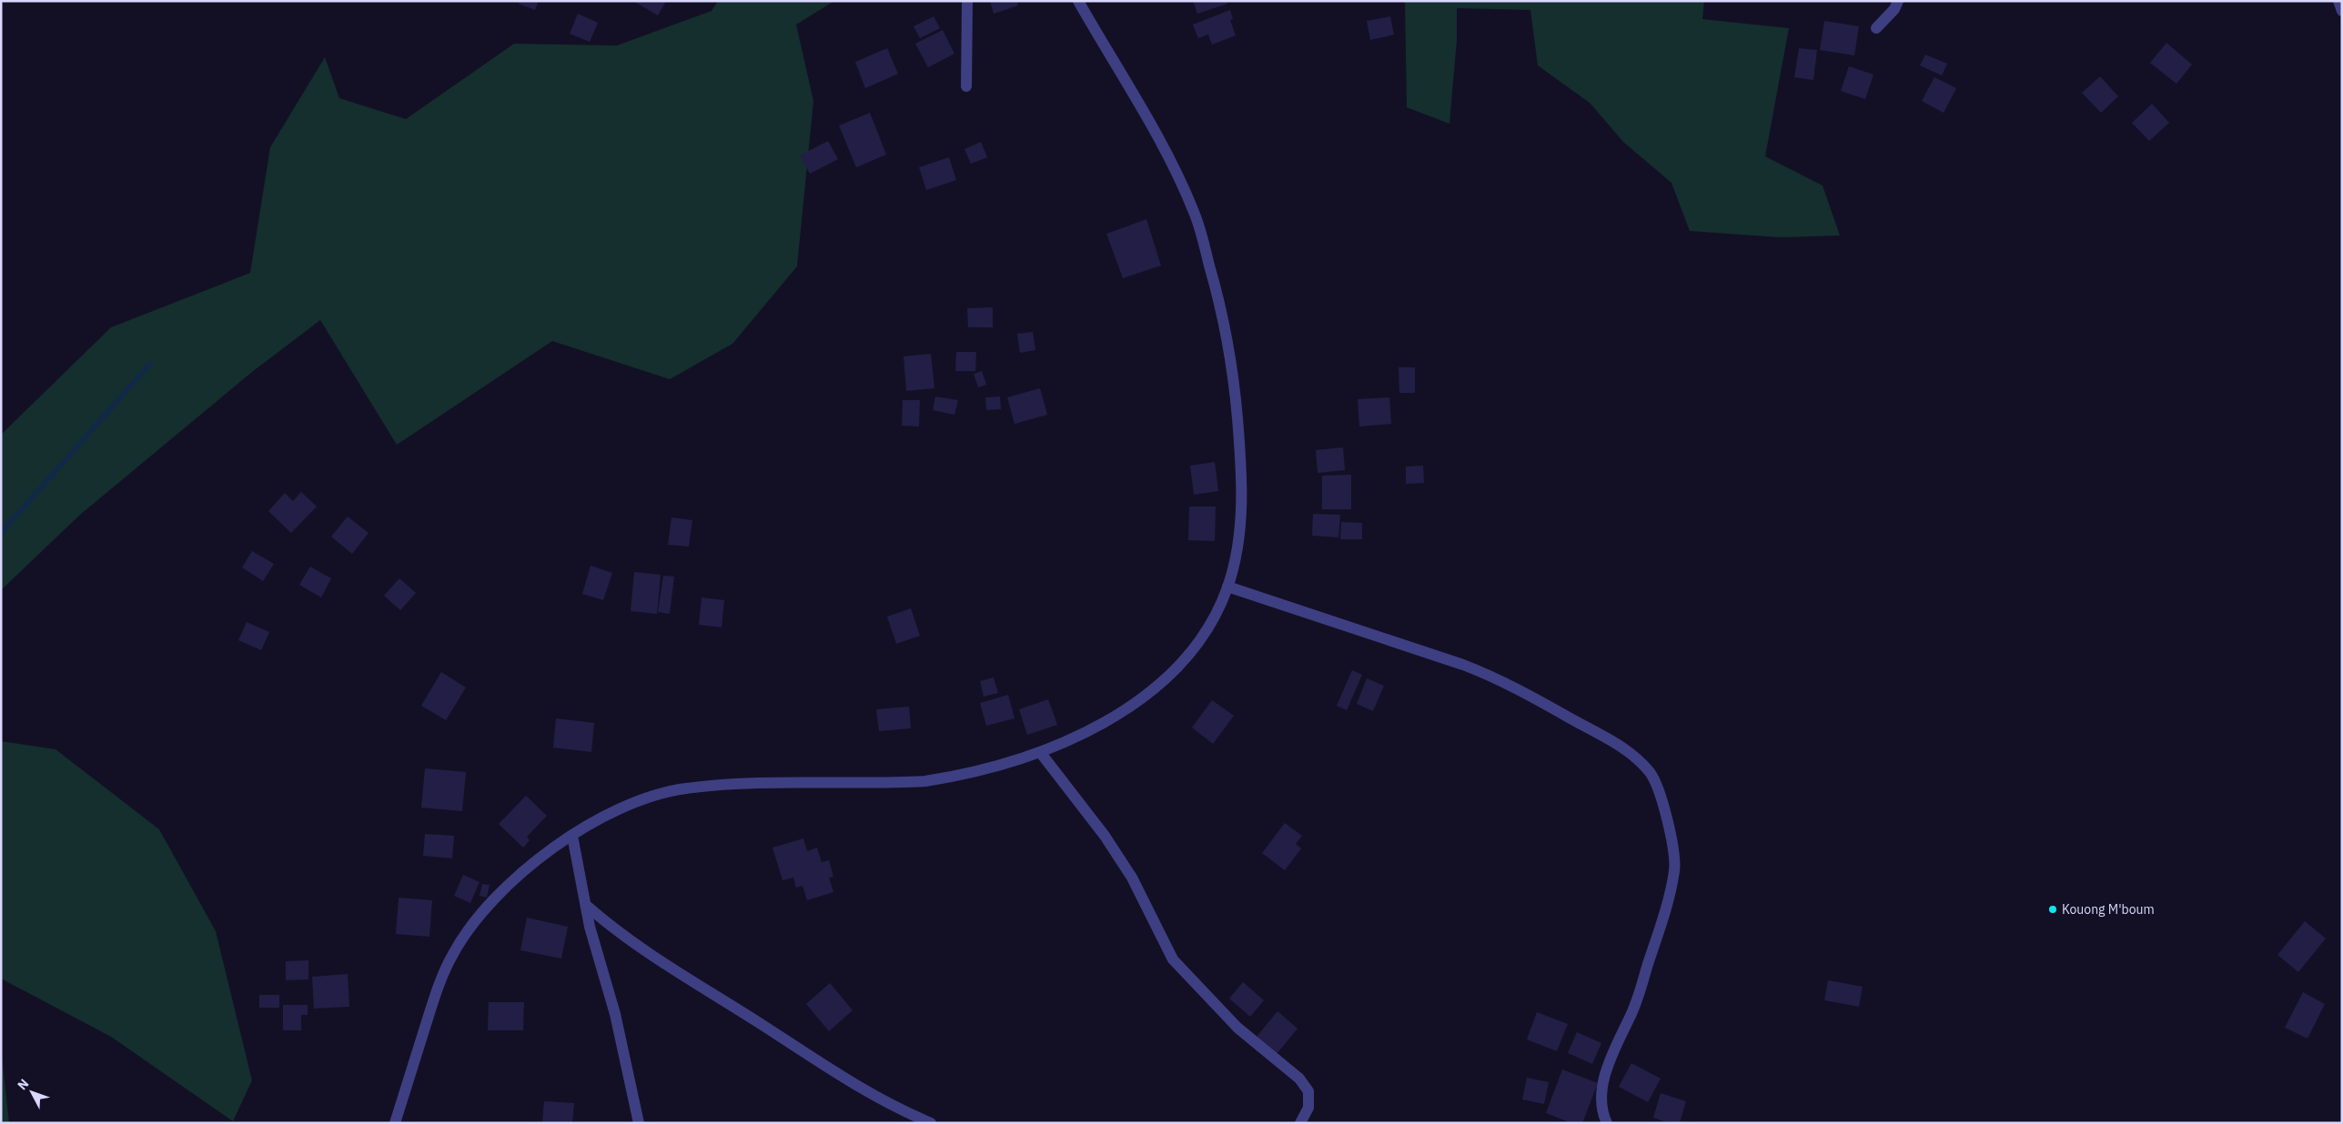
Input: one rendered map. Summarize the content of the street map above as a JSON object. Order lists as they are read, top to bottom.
{
  "places": ["Kouong M'boum"],
  "north": "top left"
}
